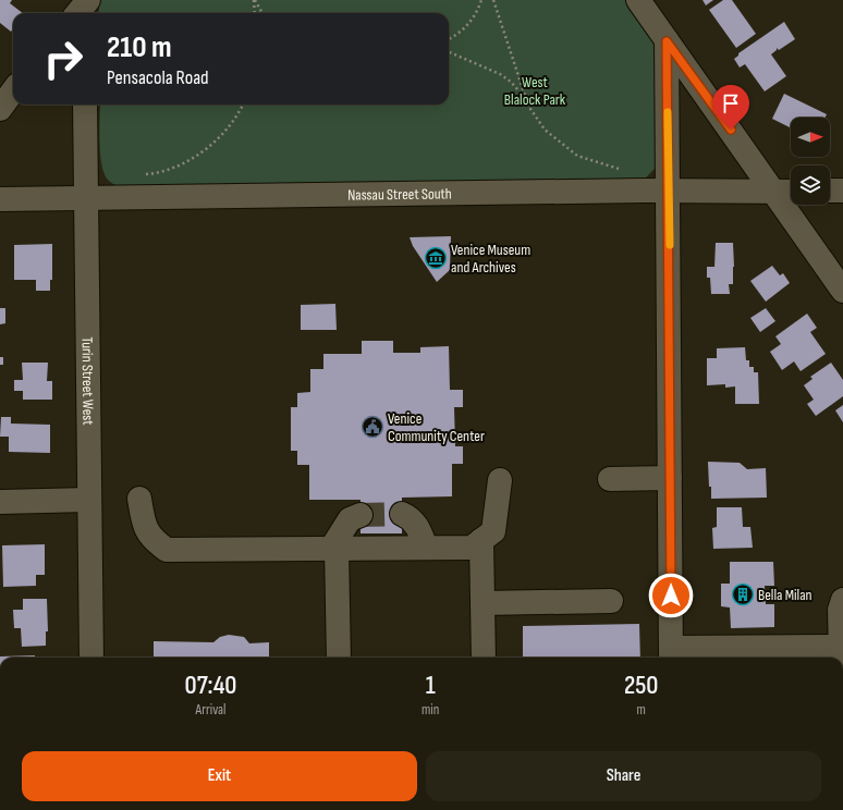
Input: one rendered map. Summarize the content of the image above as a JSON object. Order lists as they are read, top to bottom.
{
  "streets": {
    "street": ["Nassau Street South", "Turin Street West"]
  },
  "crossings": [
    ["Nassau Street South", "Turin Street West"]
  ],
  "parks": ["West Blalock Park"],
  "places": {
    "museum": ["Venice Museum and Archives"],
    "public building": ["Venice Community Center"],
    "building": ["Bella Milan"]
  },
  "north": "right",
  "page": {
    "turn": ["210 m", "Pensacola Road"],
    "eta": [
      "07:40",
      "Arrival",
      "1",
      "min",
      "250",
      "m"
    ],
    "buttons": ["Exit", "Share"]
  }
}
